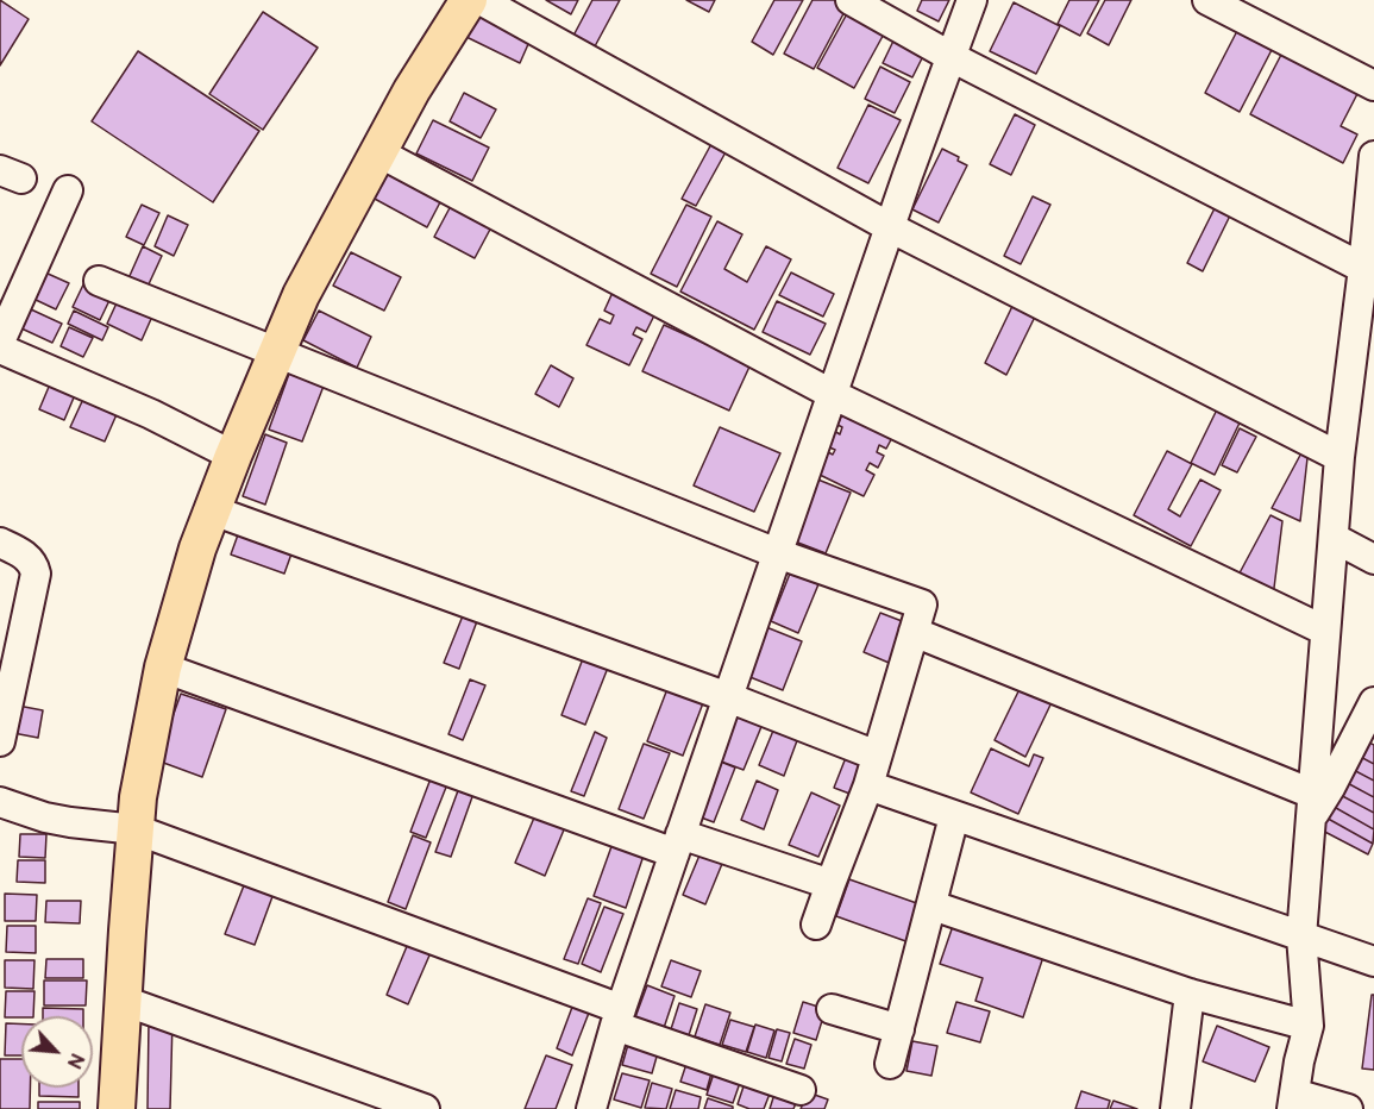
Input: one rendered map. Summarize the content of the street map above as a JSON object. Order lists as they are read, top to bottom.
{
  "north": "bottom right"
}
